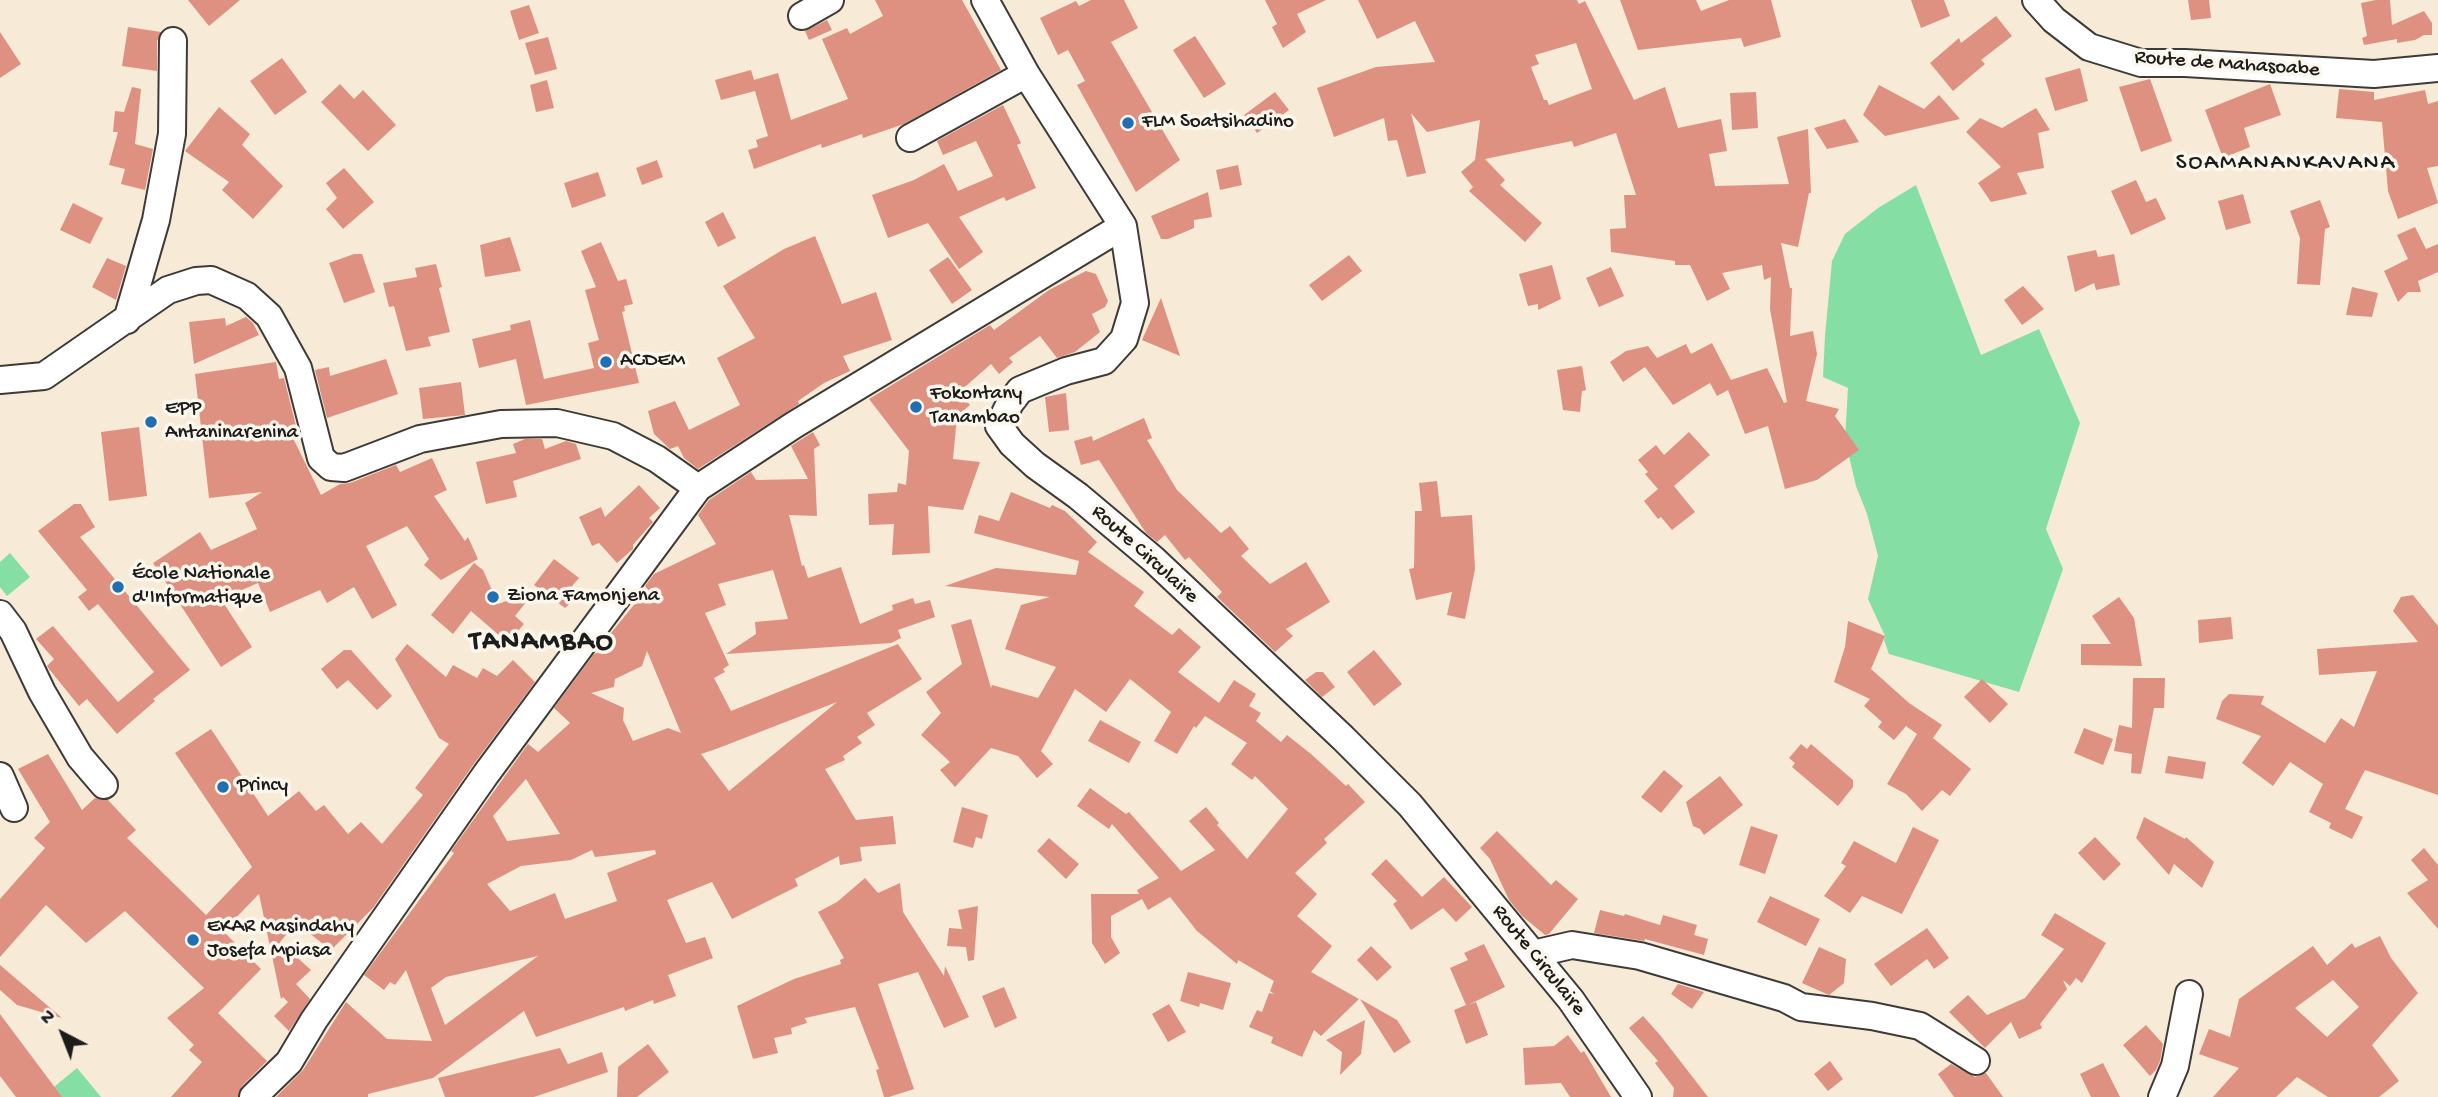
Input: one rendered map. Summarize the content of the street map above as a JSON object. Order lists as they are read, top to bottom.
{
  "streets": {
    "street": ["Route de Mahasoabe", "Route Circulaire"]
  },
  "districts": ["SOAMANANKAVANA", "TANAMBAO"],
  "places": [
    "FLM Soatsihadino",
    "ACDEM",
    "Fokontany Tanambao",
    "EPP Antaninarenina",
    "École Nationale d'Informatique",
    "Ziona Famonjena",
    "Princy",
    "EKAR Masindahy Josefa Mpiasa"
  ],
  "north": "top left"
}
